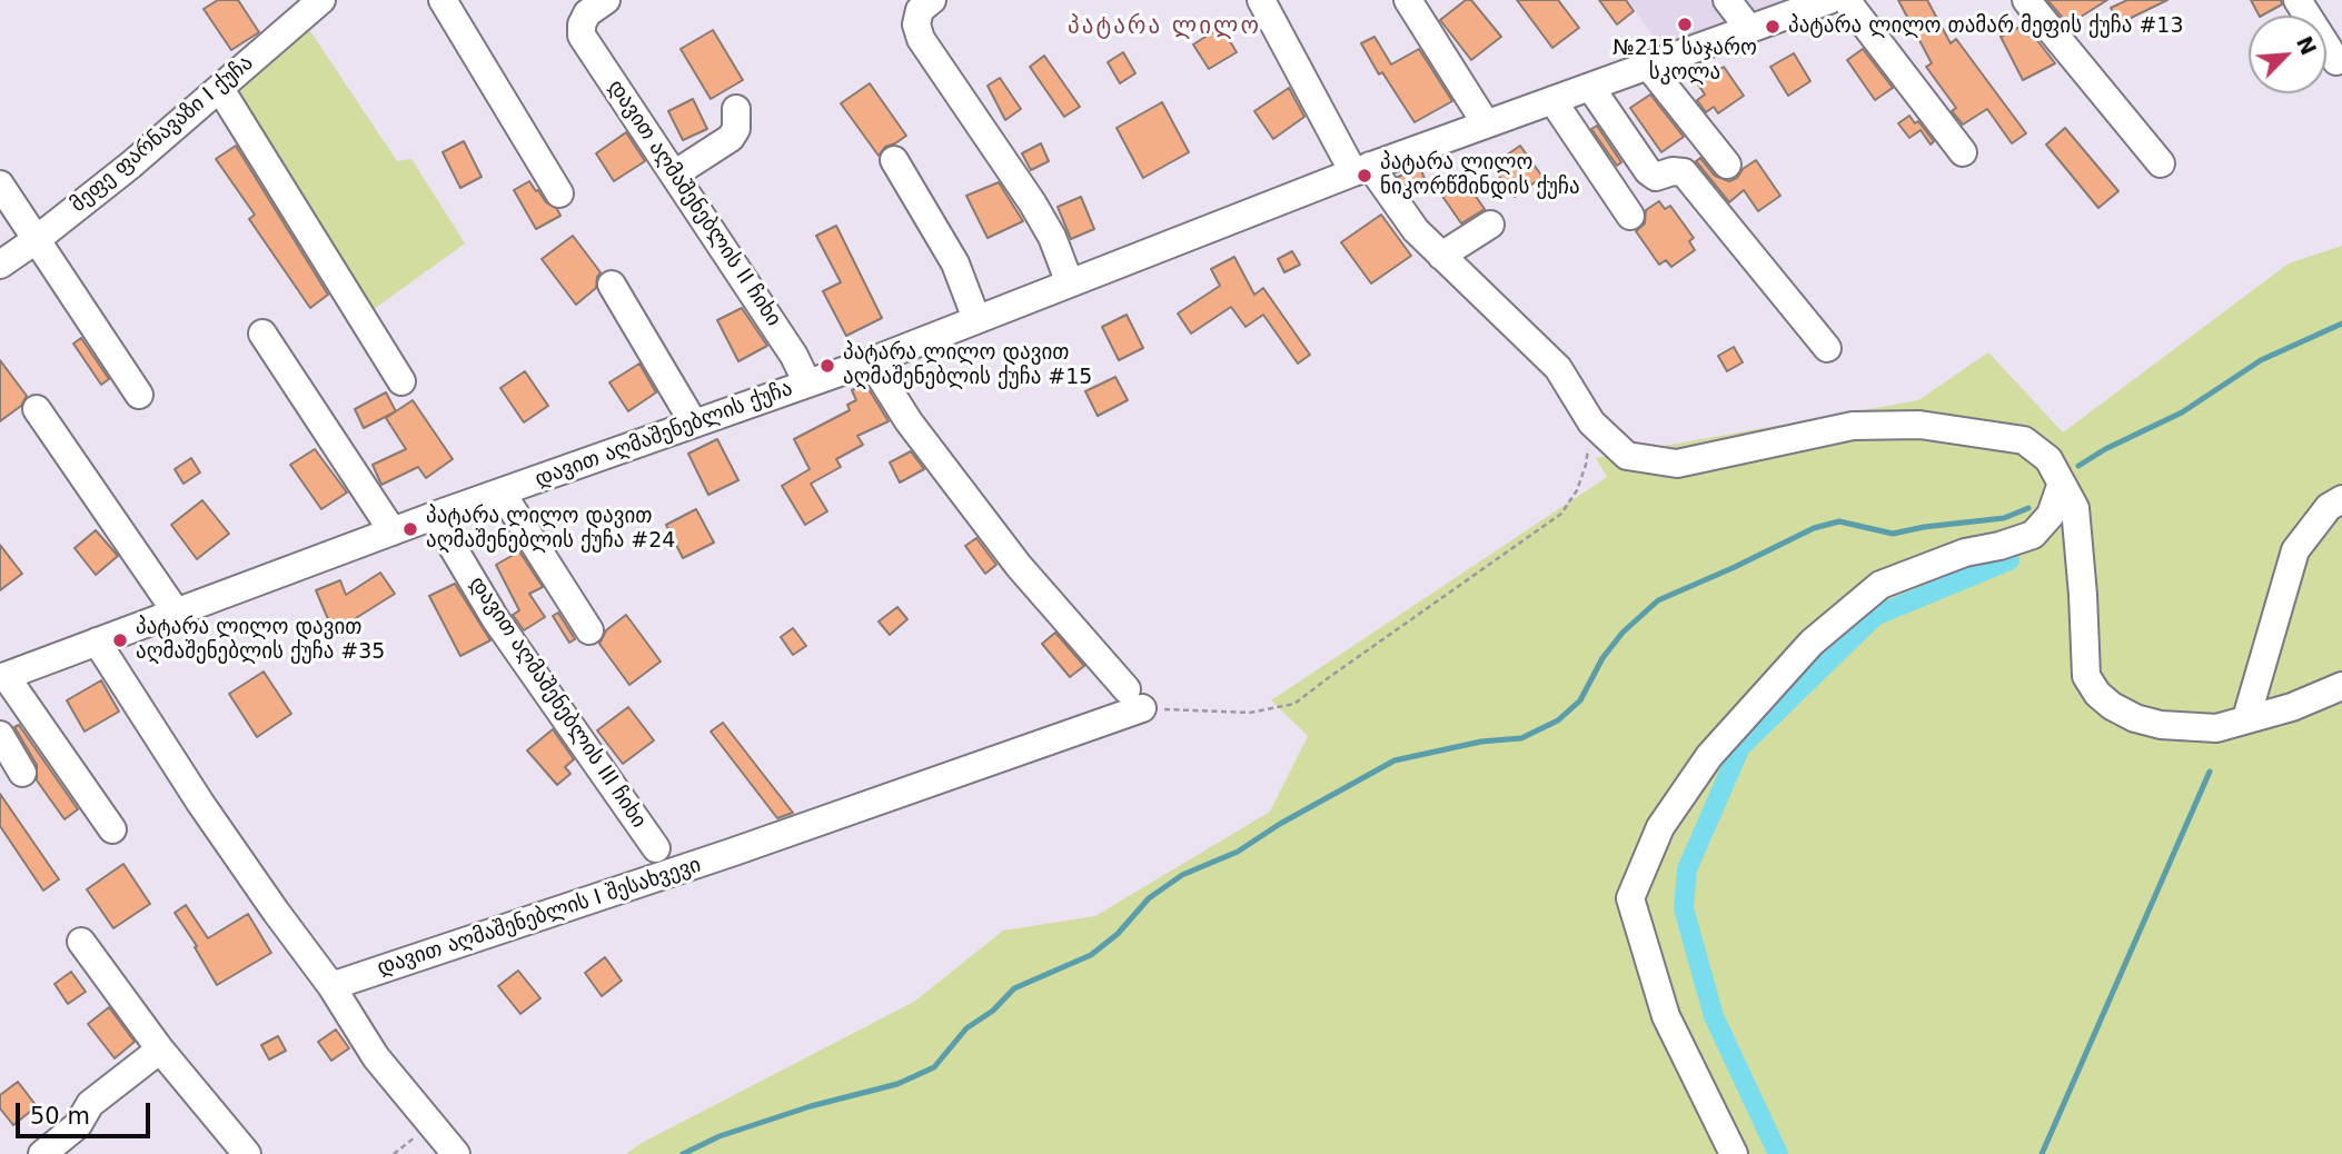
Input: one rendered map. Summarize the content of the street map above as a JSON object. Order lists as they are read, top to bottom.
{
  "streets": {
    "street": [
      "მეფე ფარნავაზი I ქუჩა",
      "დავით აღმაშენებლის II ჩიხი",
      "დავით აღმაშენებლის ქუჩა",
      "დავით აღმაშენებლის III ჩიხი",
      "დავით აღმაშენებლის I შესახვევი"
    ]
  },
  "crossings": [
    ["დავით აღმაშენებლის II ჩიხი", "დავით აღმაშენებლის ქუჩა"],
    ["დავით აღმაშენებლის ქუჩა", "დავით აღმაშენებლის III ჩიხი"]
  ],
  "districts": ["პატარა ლილო"],
  "places": [
    "№215 საჯარო სკოლა",
    "პატარა ლილო თამარ მეფის ქუჩა #13",
    "პატარა ლილო ნიკორწმინდის ქუჩა",
    "პატარა ლილო დავით აღმაშენებლის ქუჩა #15",
    "პატარა ლილო დავით აღმაშენებლის ქუჩა #24",
    "პატარა ლილო დავით აღმაშენებლის ქუჩა #35"
  ],
  "scale_bar": "50 m",
  "north": "top right"
}
